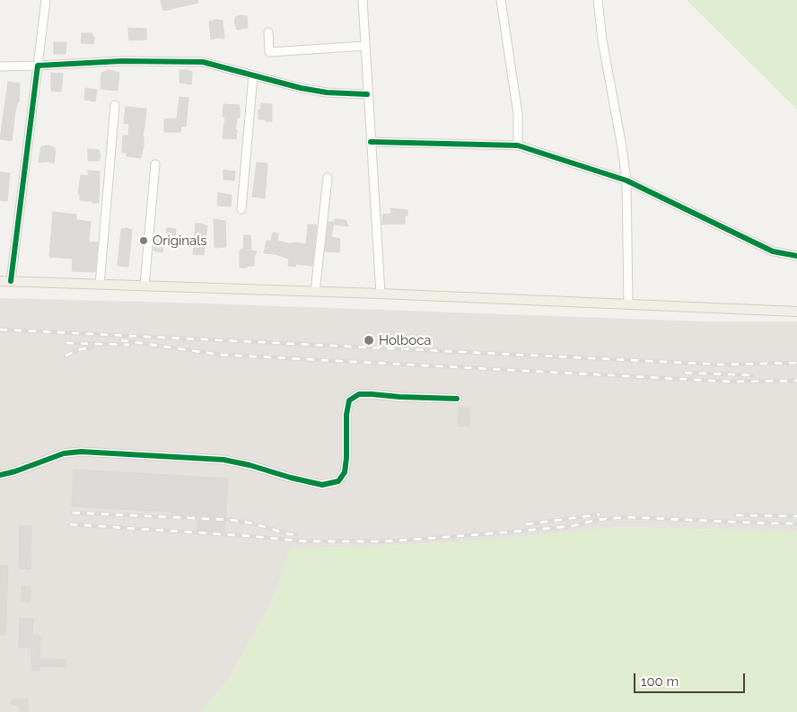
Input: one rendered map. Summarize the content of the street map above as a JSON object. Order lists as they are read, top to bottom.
{
  "places": ["Originals", "Holboca"],
  "scale_bar": "100 m"
}
